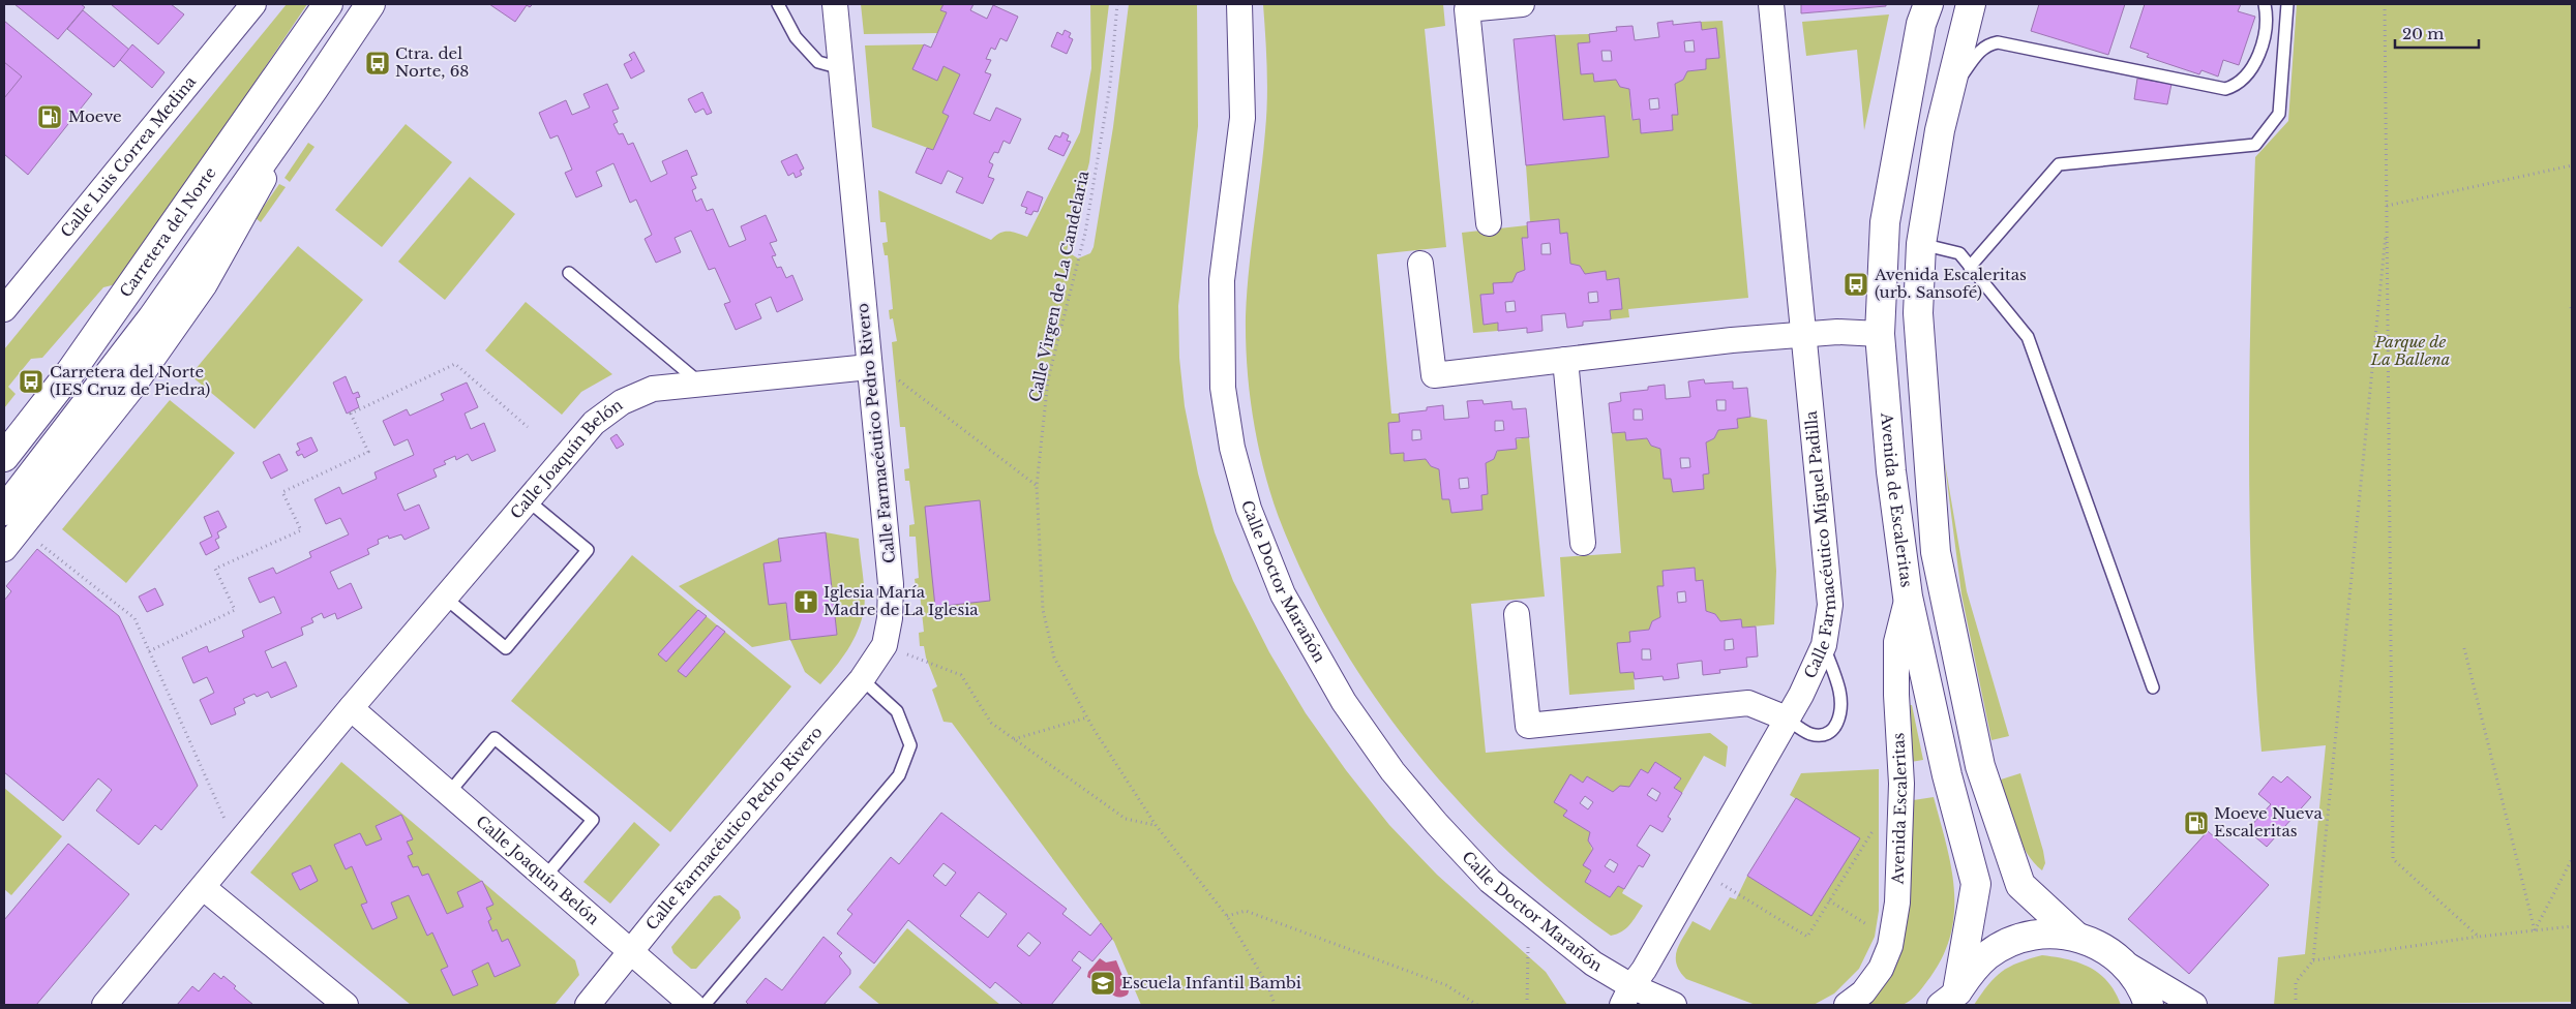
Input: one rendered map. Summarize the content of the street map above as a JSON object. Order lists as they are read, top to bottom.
{
  "streets": {
    "street": [
      "Calle Luis Correa Medina",
      "Carretera del Norte",
      "Calle Farmacéutico Pedro Rivero",
      "Calle Joaquín Belón",
      "Avenida de Escaleritas",
      "Calle Farmacéutico Miguel Padilla",
      "Calle Doctor Marañón",
      "Avenida Escaleritas"
    ],
    "path": ["Calle Virgen de La Candelaria"]
  },
  "crossings": [
    ["Calle Farmacéutico Pedro Rivero", "Calle Joaquín Belón"],
    ["Avenida de Escaleritas", "Avenida Escaleritas"],
    ["Calle Farmacéutico Miguel Padilla", "Calle Doctor Marañón"]
  ],
  "parks": ["Parque de La Ballena"],
  "places": {
    "bus stop": ["Ctra. del Norte, 68", "Avenida Escaleritas (urb. Sansofé)", "Carretera del Norte (IES Cruz de Piedra)"],
    "fuel station": ["Moeve", "Moeve Nueva Escaleritas"],
    "church": ["Iglesia María Madre de La Iglesia"],
    "school or university": ["Escuela Infantil Bambi"]
  },
  "scale_bar": "20 m"
}
